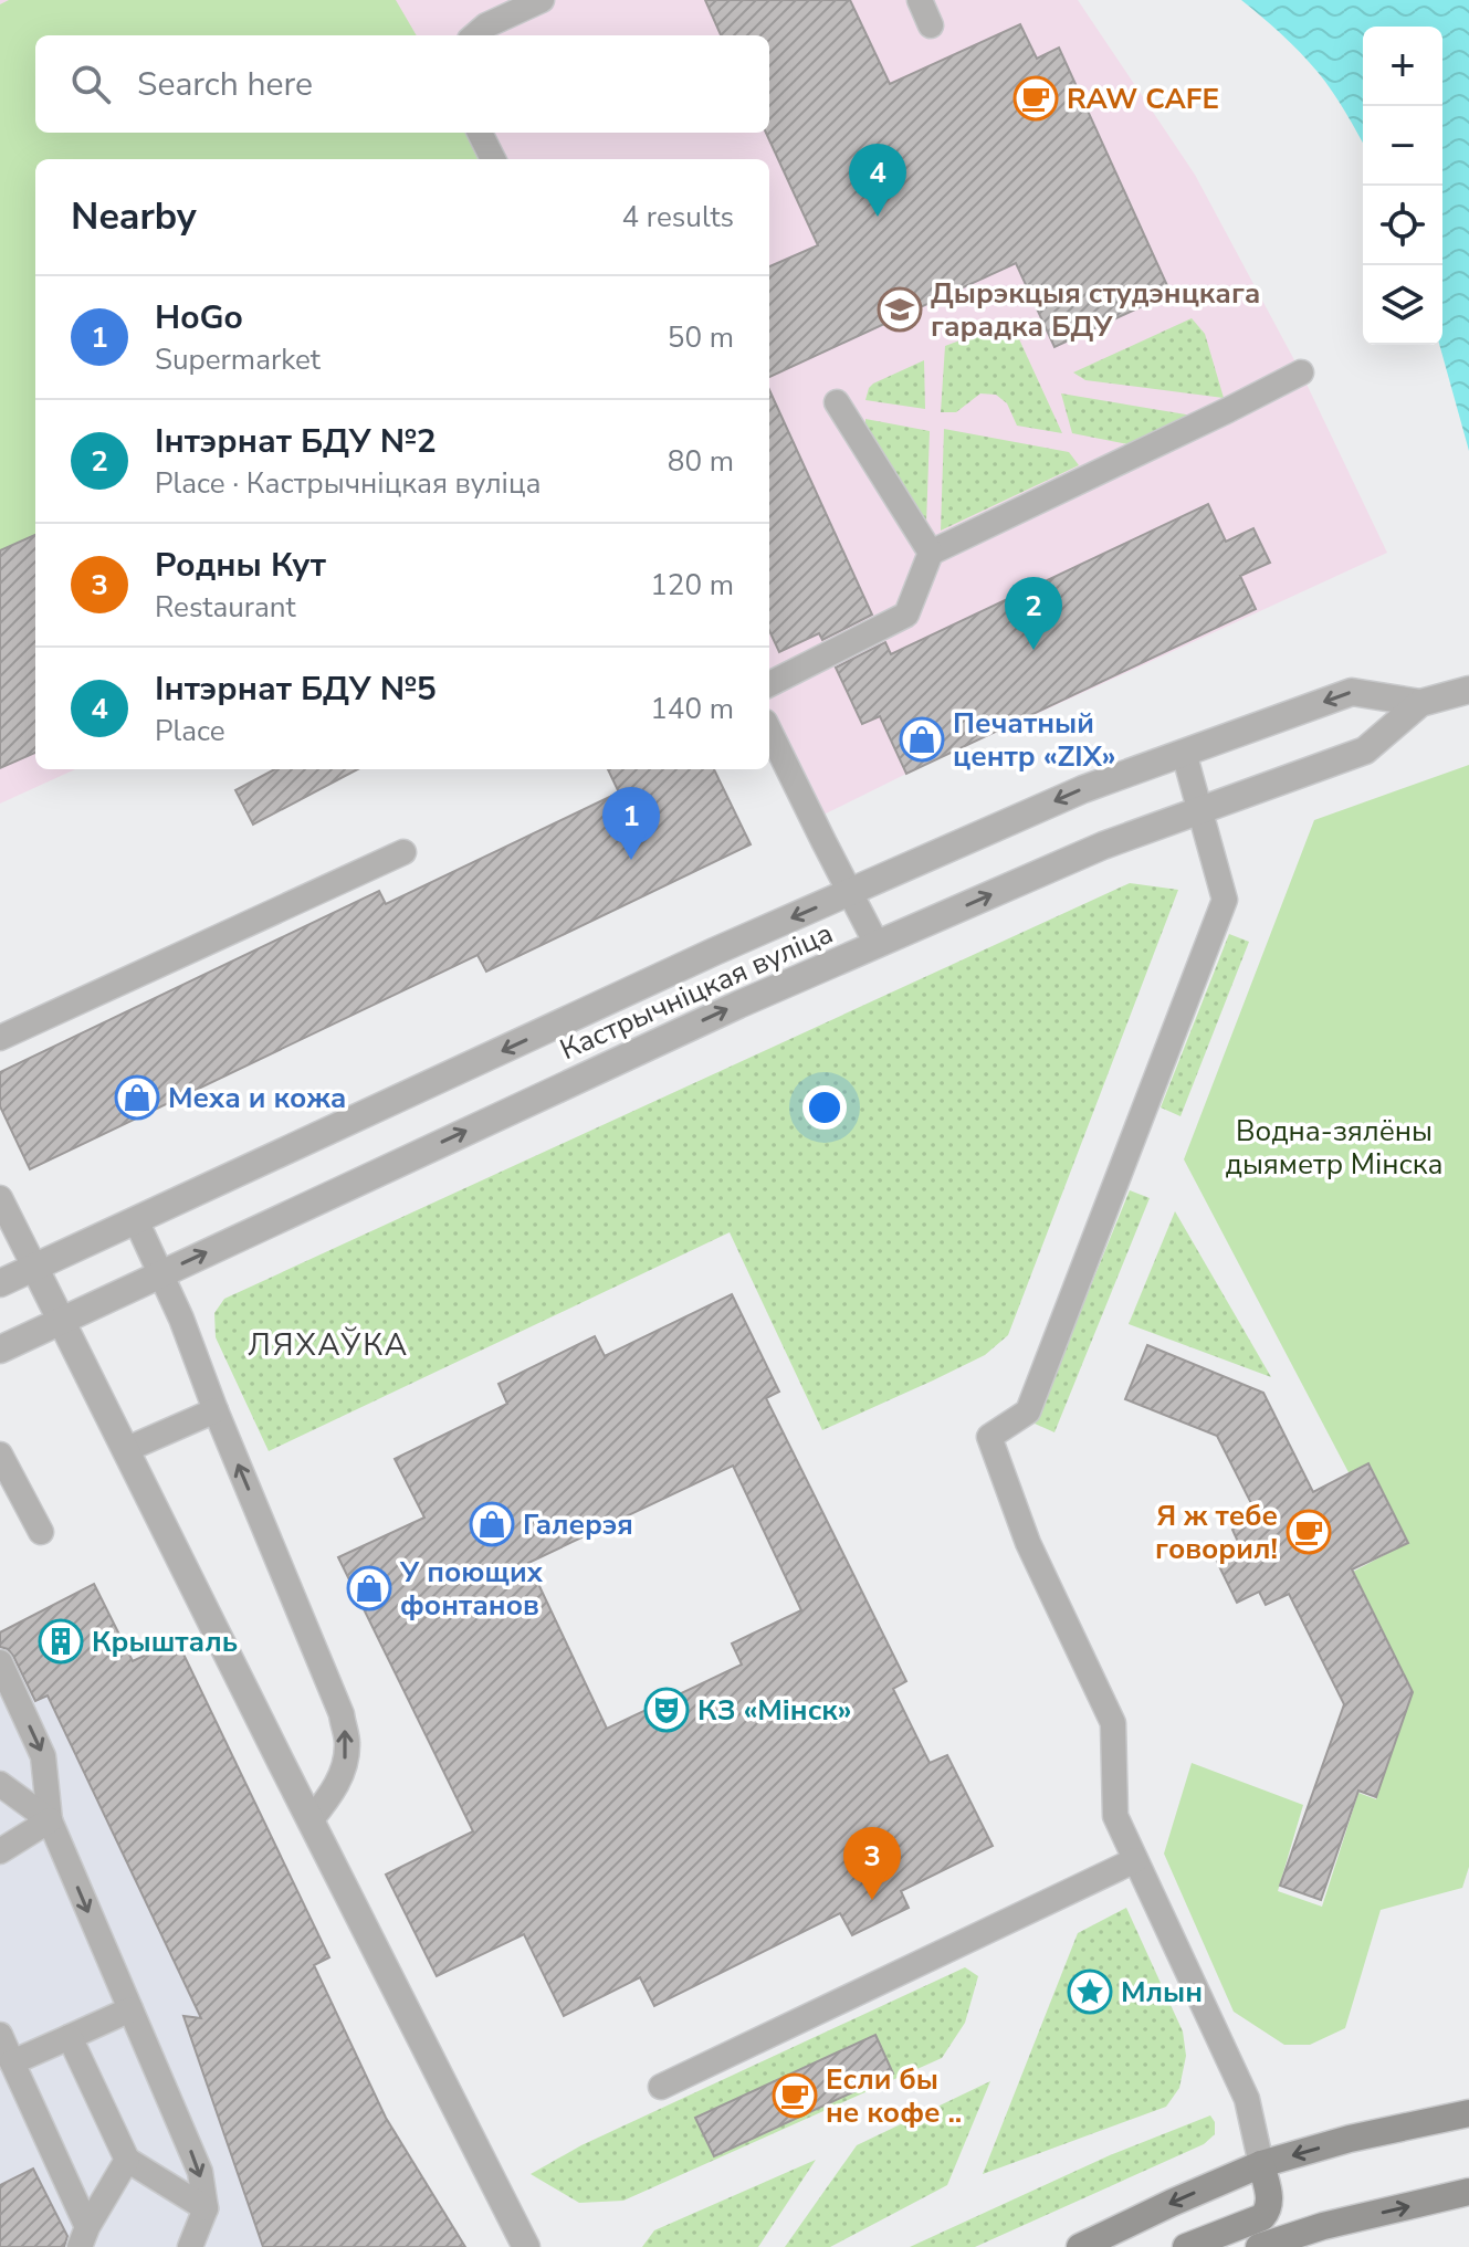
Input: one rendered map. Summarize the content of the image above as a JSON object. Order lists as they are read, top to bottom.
{
  "streets": {
    "street": ["Кастрычніцкая вуліца"]
  },
  "districts": ["ЛЯХАЎКА"],
  "parks": ["Водна-зялёны дыяметр Мінска"],
  "places": {
    "cafe": ["RAW CAFE", "Я ж тебе говорил!", "Если бы не кофе .."],
    "school or university": ["Дырэкцыя студэнцкага гарадка БДУ"],
    "shop": [
      "Печатный центр «ZIX»",
      "Меха и кожа",
      "Галерэя",
      "У поющих фонтанов"
    ],
    "building": ["Крышталь"],
    "theatre": ["КЗ «Мінск»"],
    "place": ["Млын"]
  },
  "page": {
    "map_buttons": ["+", "−"],
    "search": "Search here",
    "pins": [
      "4",
      "2",
      "1",
      "3"
    ],
    "heading": ["Nearby", "4 results"],
    "list": [
      {
        "mark": "1",
        "name": "HoGo",
        "note": "Supermarket",
        "value": "50 m"
      },
      {
        "mark": "2",
        "name": "Інтэрнат БДУ №2",
        "note": "Place · Кастрычніцкая вуліца",
        "value": "80 m"
      },
      {
        "mark": "3",
        "name": "Родны Кут",
        "note": "Restaurant",
        "value": "120 m"
      },
      {
        "mark": "4",
        "name": "Інтэрнат БДУ №5",
        "note": "Place",
        "value": "140 m"
      }
    ]
  }
}
